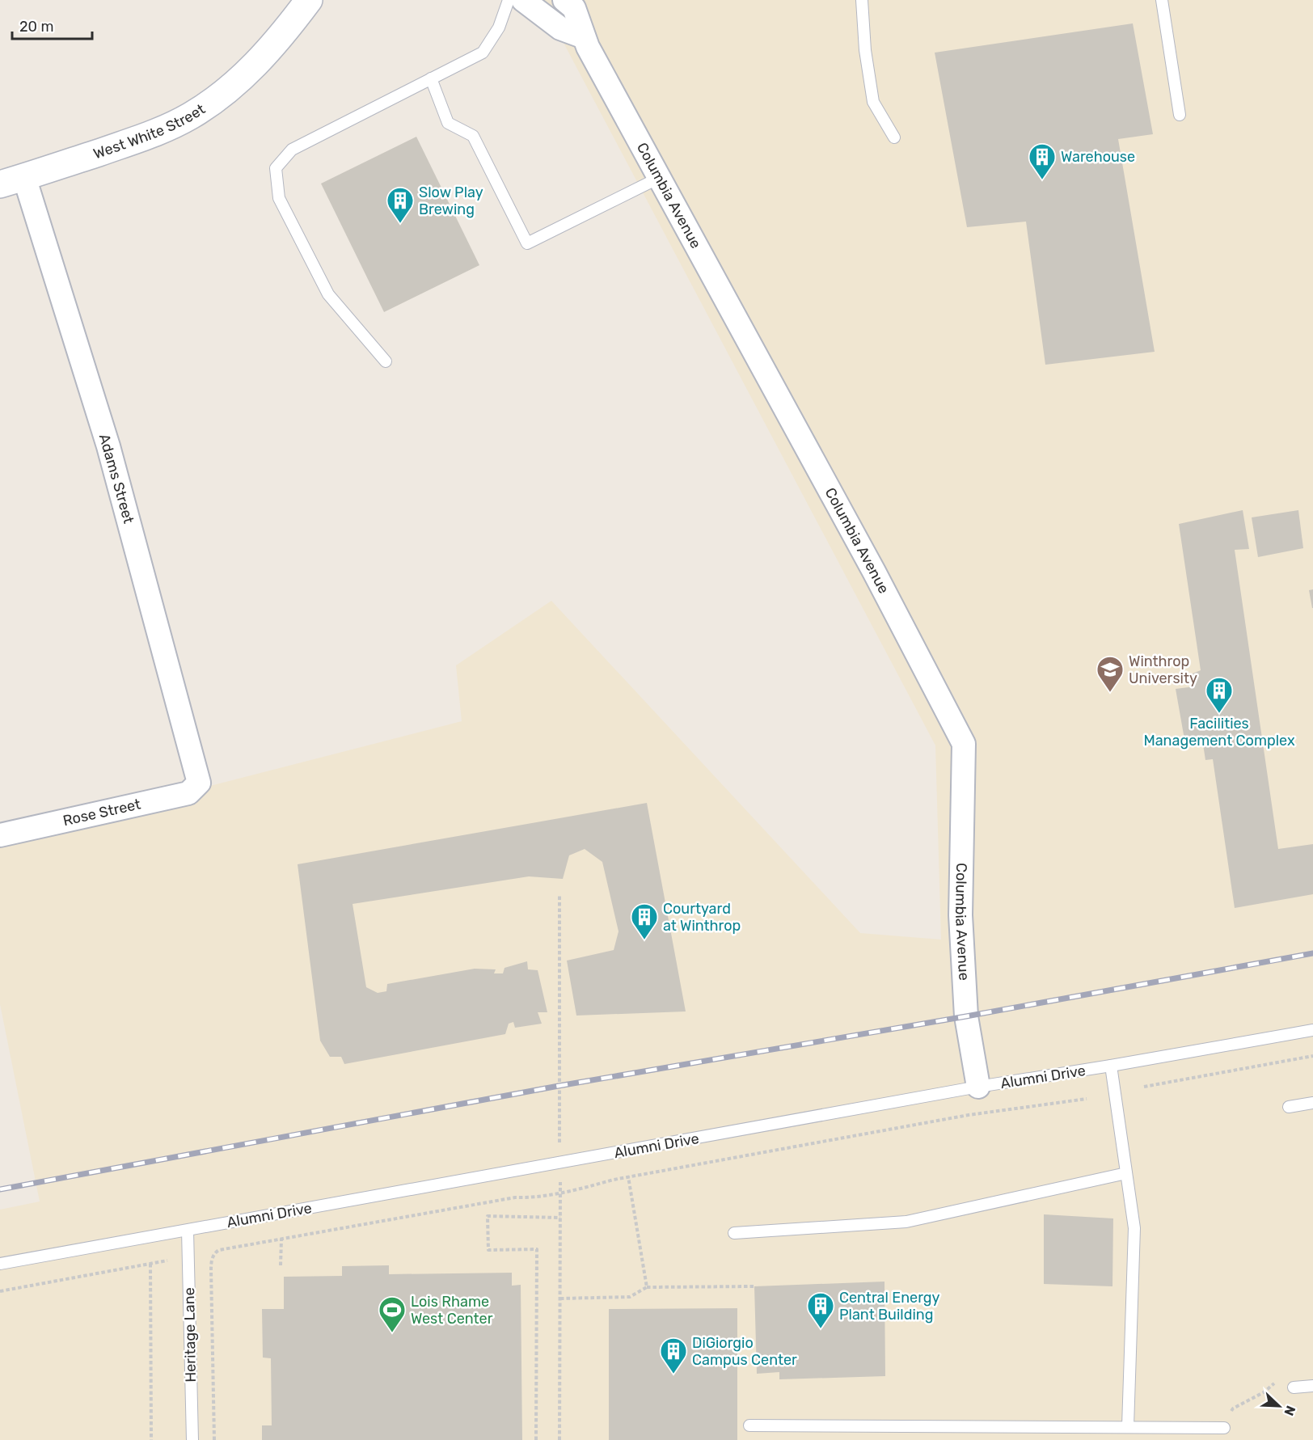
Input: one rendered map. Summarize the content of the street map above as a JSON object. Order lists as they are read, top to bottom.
{
  "streets": {
    "street": [
      "West White Street",
      "Columbia Avenue",
      "Adams Street",
      "Rose Street"
    ],
    "lane": ["Alumni Drive", "Heritage Lane"]
  },
  "crossings": [
    ["West White Street", "Adams Street"],
    ["Columbia Avenue", "Alumni Drive"],
    ["Adams Street", "Rose Street"],
    ["Alumni Drive", "Heritage Lane"]
  ],
  "places": {
    "building": [
      "Warehouse",
      "Slow Play Brewing",
      "Facilities Management Complex",
      "Courtyard at Winthrop",
      "Central Energy Plant Building",
      "DiGiorgio Campus Center"
    ],
    "school or university": ["Winthrop University"],
    "sports": ["Lois Rhame West Center"]
  },
  "scale_bar": "20 m",
  "north": "bottom right"
}
